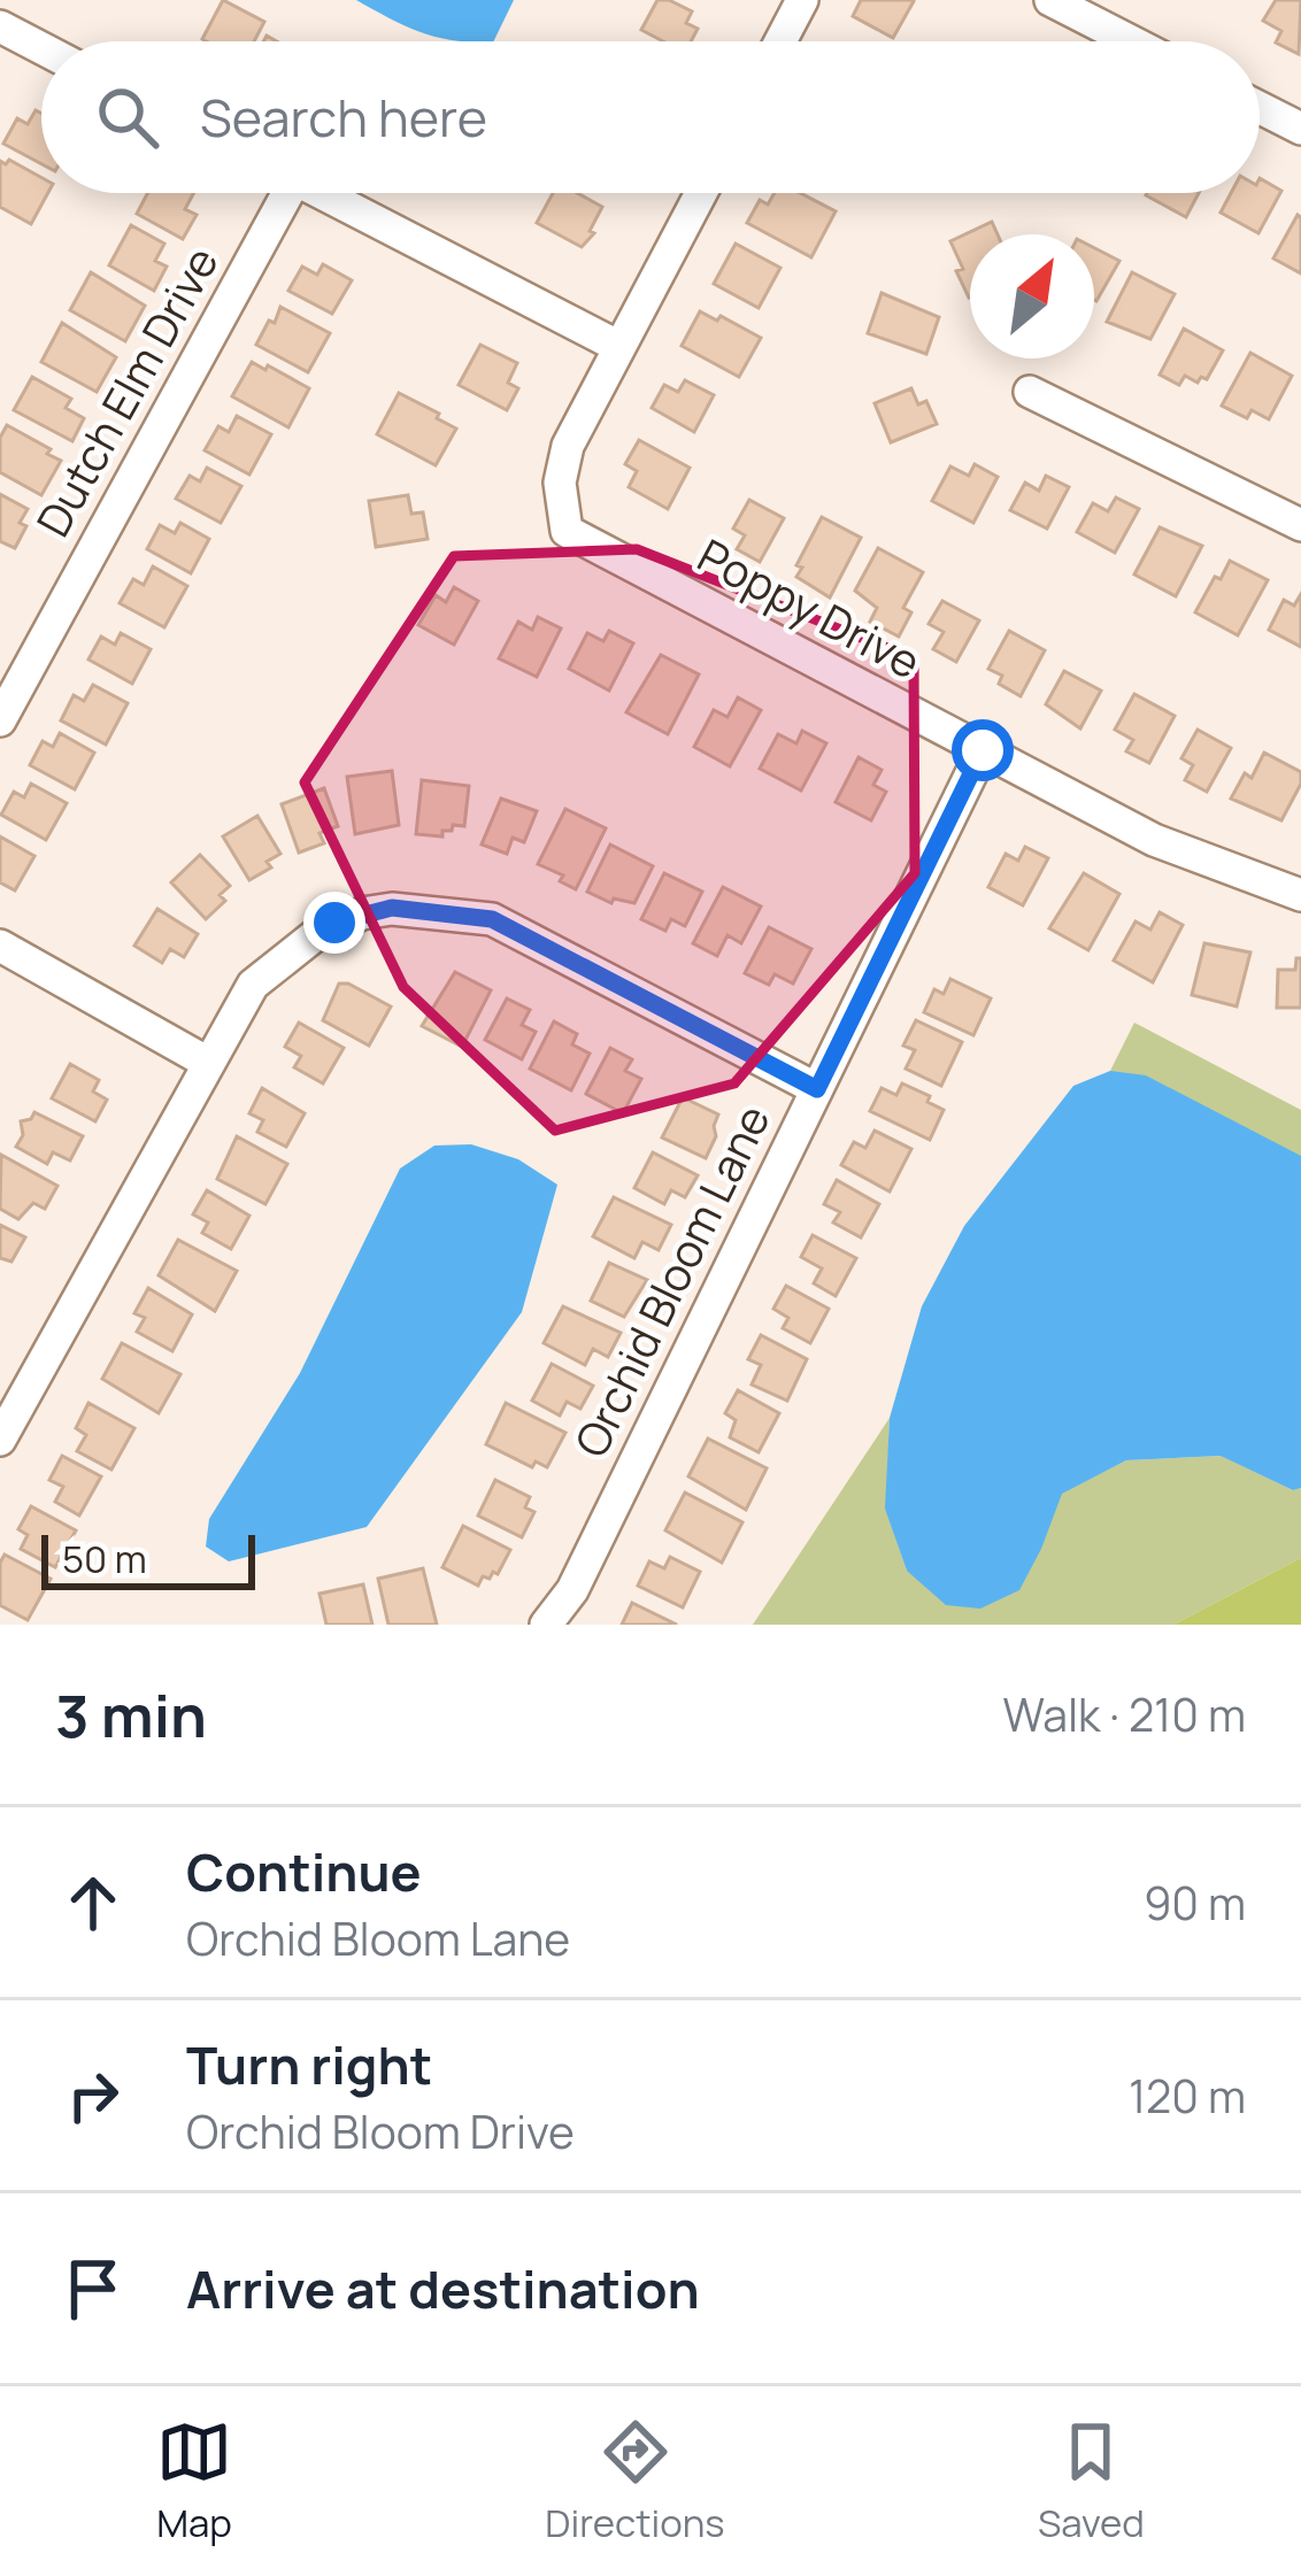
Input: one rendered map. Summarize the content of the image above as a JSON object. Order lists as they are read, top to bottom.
{
  "streets": {
    "street": ["Dutch Elm Drive", "Poppy Drive", "Orchid Bloom Lane"]
  },
  "crossings": [
    ["Poppy Drive", "Orchid Bloom Lane"]
  ],
  "scale_bar": "50 m",
  "north": "top right",
  "page": {
    "search": "Search here",
    "scale": "50 m",
    "heading": ["3 min", "Walk · 210 m"],
    "list": [
      ["Continue", "Orchid Bloom Lane", "90 m"],
      ["Turn right", "Orchid Bloom Drive", "120 m"],
      "Arrive at destination"
    ],
    "nav": ["Map", "Directions", "Saved"]
  }
}
